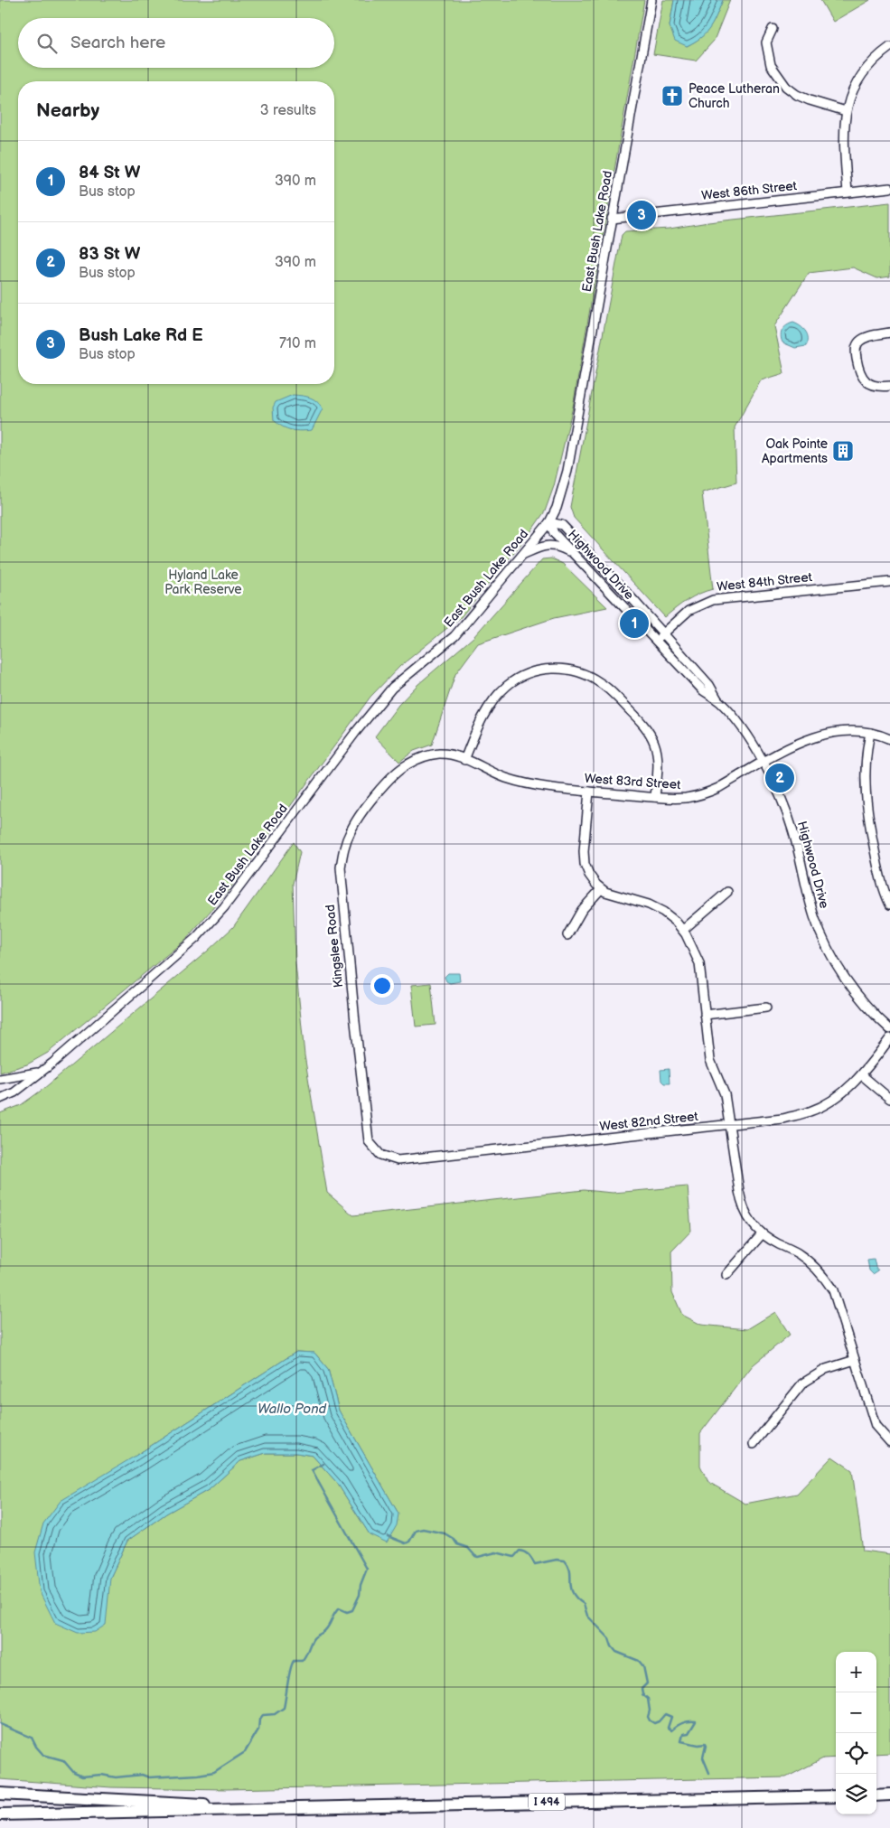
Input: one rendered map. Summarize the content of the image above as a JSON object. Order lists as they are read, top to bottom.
{
  "streets": {
    "highway": ["I 494"],
    "street": [
      "West 86th Street",
      "East Bush Lake Road",
      "Highwood Drive",
      "West 84th Street",
      "West 83rd Street",
      "Kingslee Road",
      "West 82nd Street"
    ]
  },
  "crossings": [
    ["West 86th Street", "East Bush Lake Road"],
    ["East Bush Lake Road", "Highwood Drive"],
    ["Highwood Drive", "West 84th Street"],
    ["Highwood Drive", "West 83rd Street"],
    ["West 83rd Street", "Kingslee Road"],
    ["Kingslee Road", "West 82nd Street"]
  ],
  "water": ["Wallo Pond"],
  "parks": ["Hyland Lake Park Reserve"],
  "places": {
    "church": ["Peace Lutheran Church"],
    "building": ["Oak Pointe Apartments"]
  },
  "page": {
    "search": "Search here",
    "heading": ["Nearby", "3 results"],
    "list": [
      {
        "mark": "1",
        "name": "84 St W",
        "note": "Bus stop",
        "value": "390 m"
      },
      {
        "mark": "2",
        "name": "83 St W",
        "note": "Bus stop",
        "value": "390 m"
      },
      {
        "mark": "3",
        "name": "Bush Lake Rd E",
        "note": "Bus stop",
        "value": "710 m"
      }
    ],
    "pins": ["3", "1", "2"],
    "map_buttons": ["+", "−"]
  }
}
